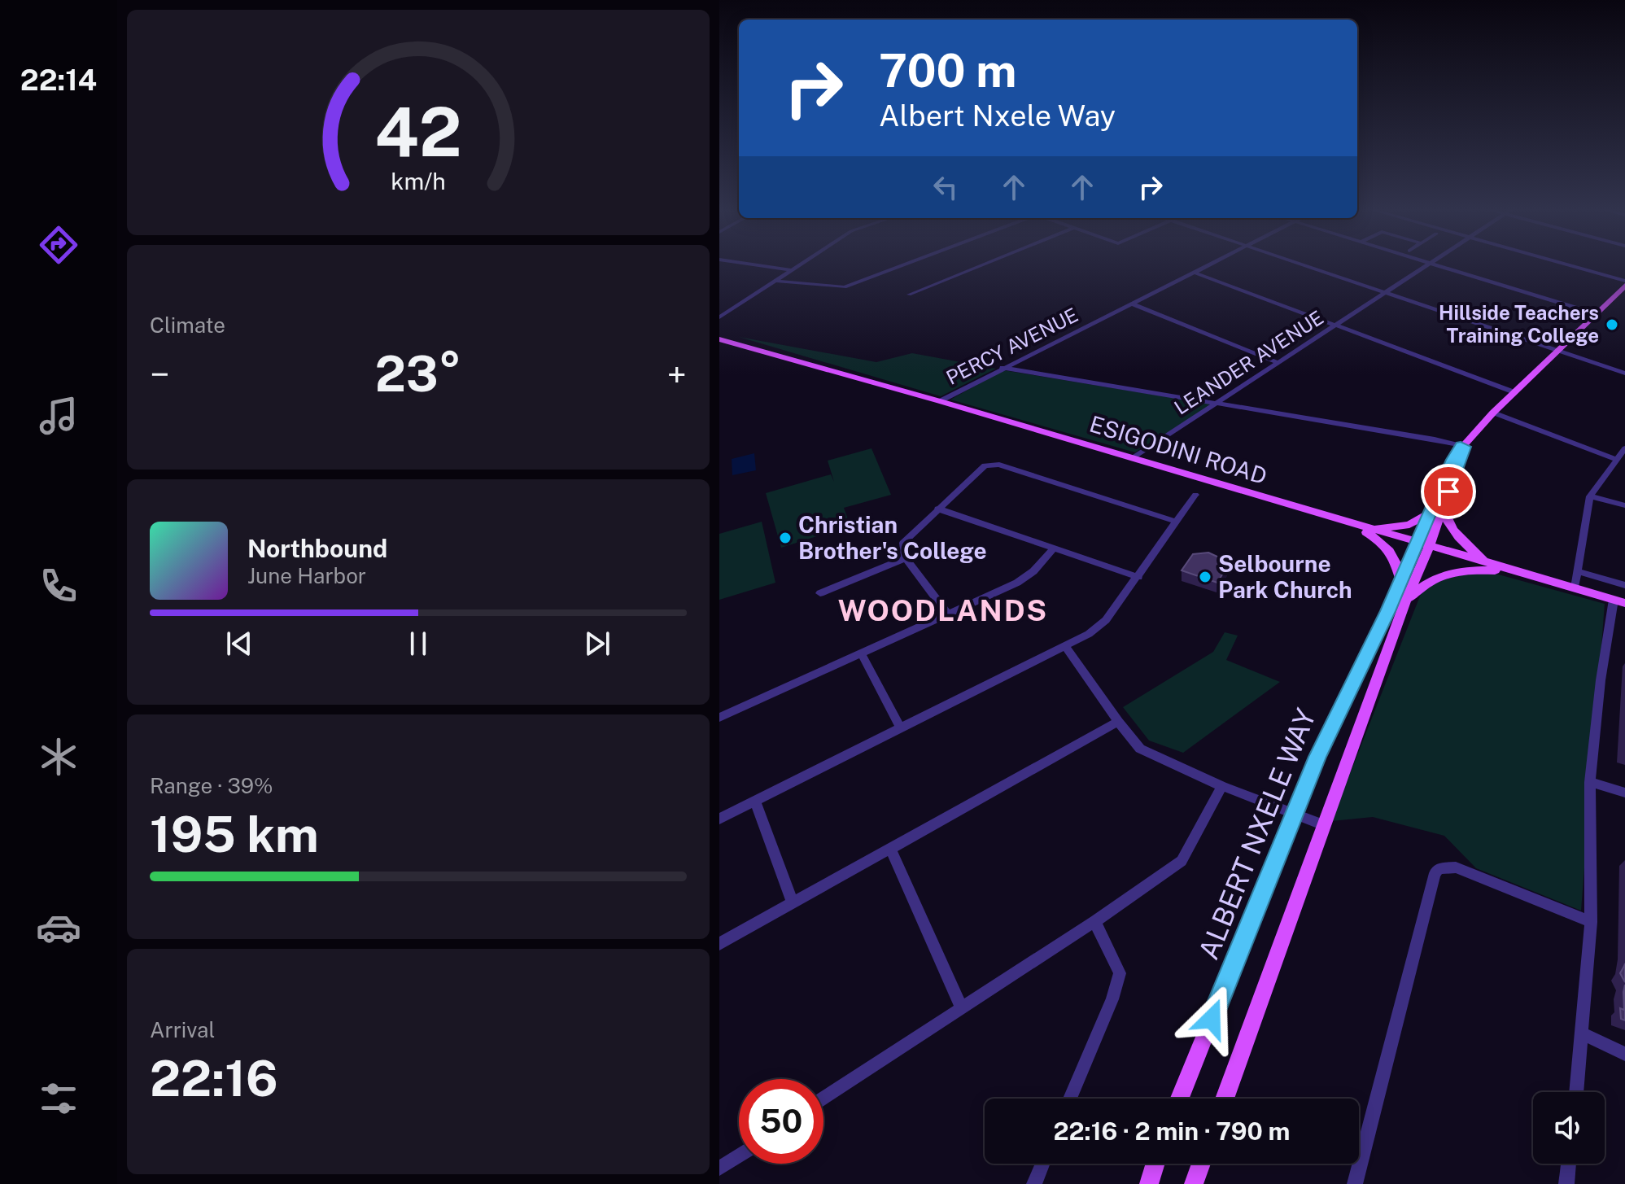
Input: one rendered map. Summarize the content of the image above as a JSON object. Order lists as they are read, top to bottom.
{
  "streets": {
    "main road": ["ESIGODINI ROAD", "ALBERT NXELE WAY"],
    "street": ["PERCY AVENUE", "LEANDER AVENUE"]
  },
  "crossings": [
    ["PERCY AVENUE", "ESIGODINI ROAD"],
    ["LEANDER AVENUE", "ESIGODINI ROAD"],
    ["ESIGODINI ROAD", "ALBERT NXELE WAY"]
  ],
  "districts": ["WOODLANDS"],
  "places": ["Hillside Teachers Training College", "Christian Brother's College", "Selbourne Park Church"],
  "page": {
    "tabs": "22:14",
    "turn": ["700 m", "Albert Nxele Way"],
    "tile": [
      "Climate",
      ["Range · 39%", "195 km"],
      ["Arrival", "22:16"]
    ],
    "heat": ["−", "23°", "+"],
    "song": ["Northbound", "June Harbor"],
    "limit": "50",
    "trip": "22:16 · 2 min · 790 m",
    "gauge": ["42", "km/h"]
  }
}
